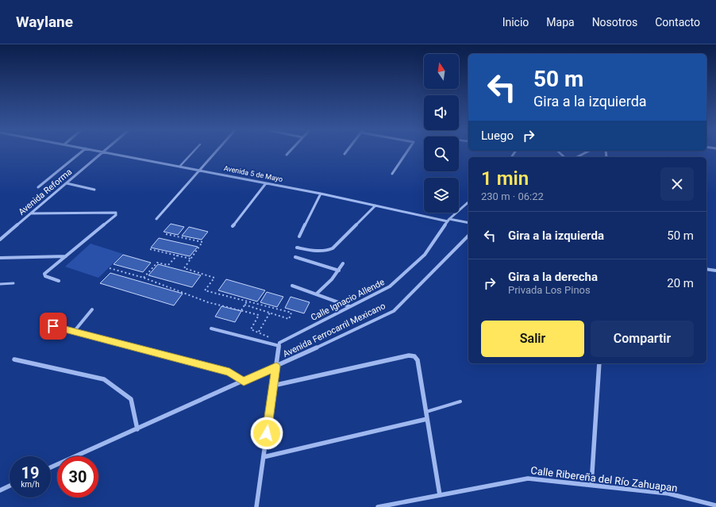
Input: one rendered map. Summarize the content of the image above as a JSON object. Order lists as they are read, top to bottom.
{
  "streets": {
    "street": [
      "Avenida 5 de Mayo",
      "Avenida Reforma",
      "Calle Ignacio Allende",
      "Avenida Ferrocarril Mexicano",
      "Calle Ribereña del Río Zahuapan"
    ]
  },
  "crossings": [
    ["Avenida 5 de Mayo", "Calle Ignacio Allende"]
  ],
  "north": "top",
  "page": {
    "header": "Waylane",
    "nav": [
      "Inicio",
      "Mapa",
      "Nosotros",
      "Contacto"
    ],
    "turn": ["50 m", "Gira a la izquierda"],
    "then": "Luego",
    "heading": ["1 min", "230 m · 06:22"],
    "list": [
      {
        "name": "Gira a la izquierda",
        "value": "50 m"
      },
      {
        "name": "Gira a la derecha",
        "note": "Privada Los Pinos",
        "value": "20 m"
      }
    ],
    "buttons": ["Salir", "Compartir"],
    "speed": "19 km/h",
    "limit": "30"
  }
}
